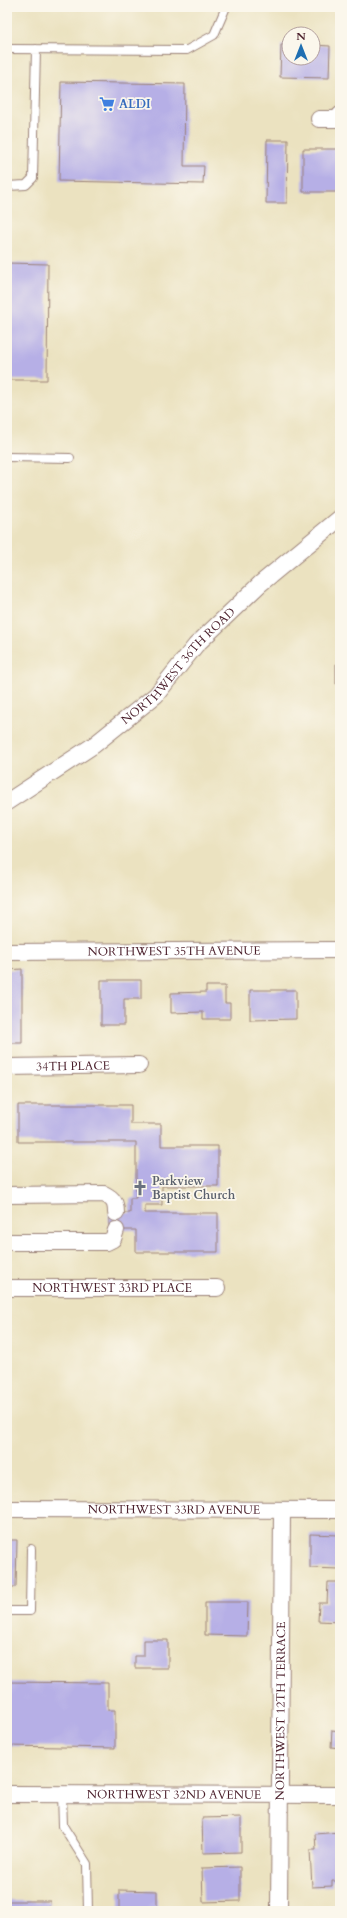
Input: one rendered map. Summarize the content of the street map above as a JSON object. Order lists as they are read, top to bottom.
{
  "streets": {
    "street": [
      "NORTHWEST 36TH ROAD",
      "NORTHWEST 35TH AVENUE",
      "34TH PLACE",
      "NORTHWEST 33RD PLACE",
      "NORTHWEST 33RD AVENUE",
      "NORTHWEST 12TH TERRACE",
      "NORTHWEST 32ND AVENUE"
    ]
  },
  "crossings": [
    ["NORTHWEST 33RD AVENUE", "NORTHWEST 12TH TERRACE"],
    ["NORTHWEST 12TH TERRACE", "NORTHWEST 32ND AVENUE"]
  ],
  "places": {
    "supermarket": ["ALDI"],
    "church": ["Parkview Baptist Church"]
  },
  "north": "top"
}
